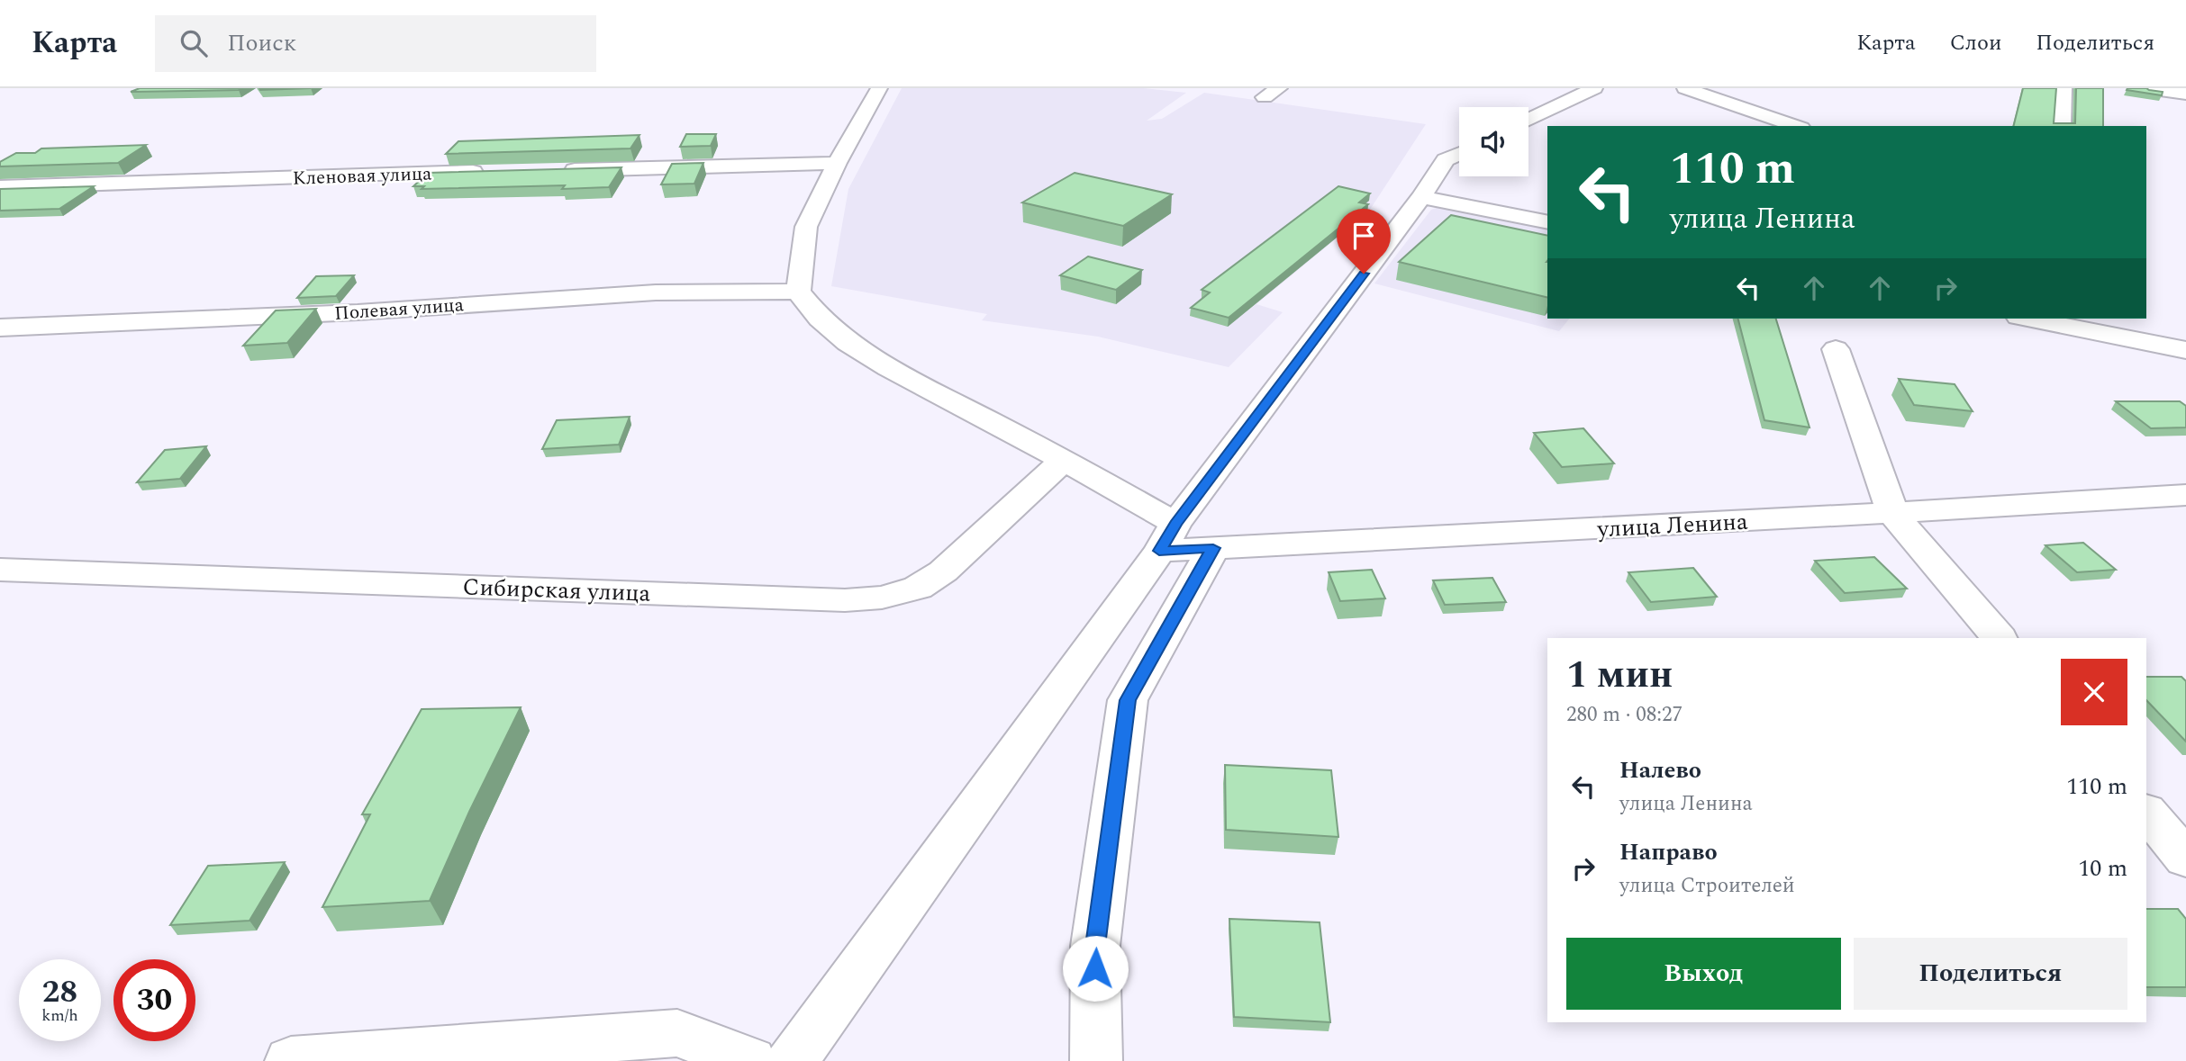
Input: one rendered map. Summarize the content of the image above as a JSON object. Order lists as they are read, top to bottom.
{
  "streets": {
    "street": [
      "Кленовая улица",
      "Полевая улица",
      "улица Ленина",
      "Сибирская улица"
    ]
  },
  "page": {
    "header": "Карта",
    "search": "Поиск",
    "nav": ["Карта", "Слои", "Поделиться"],
    "turn": ["110 m", "улица Ленина"],
    "heading": ["1 мин", "280 m · 08:27"],
    "list": [
      {
        "name": "Налево",
        "note": "улица Ленина",
        "value": "110 m"
      },
      {
        "name": "Направо",
        "note": "улица Строителей",
        "value": "10 m"
      }
    ],
    "buttons": ["Выход", "Поделиться"],
    "speed": "28 km/h",
    "limit": "30"
  }
}
